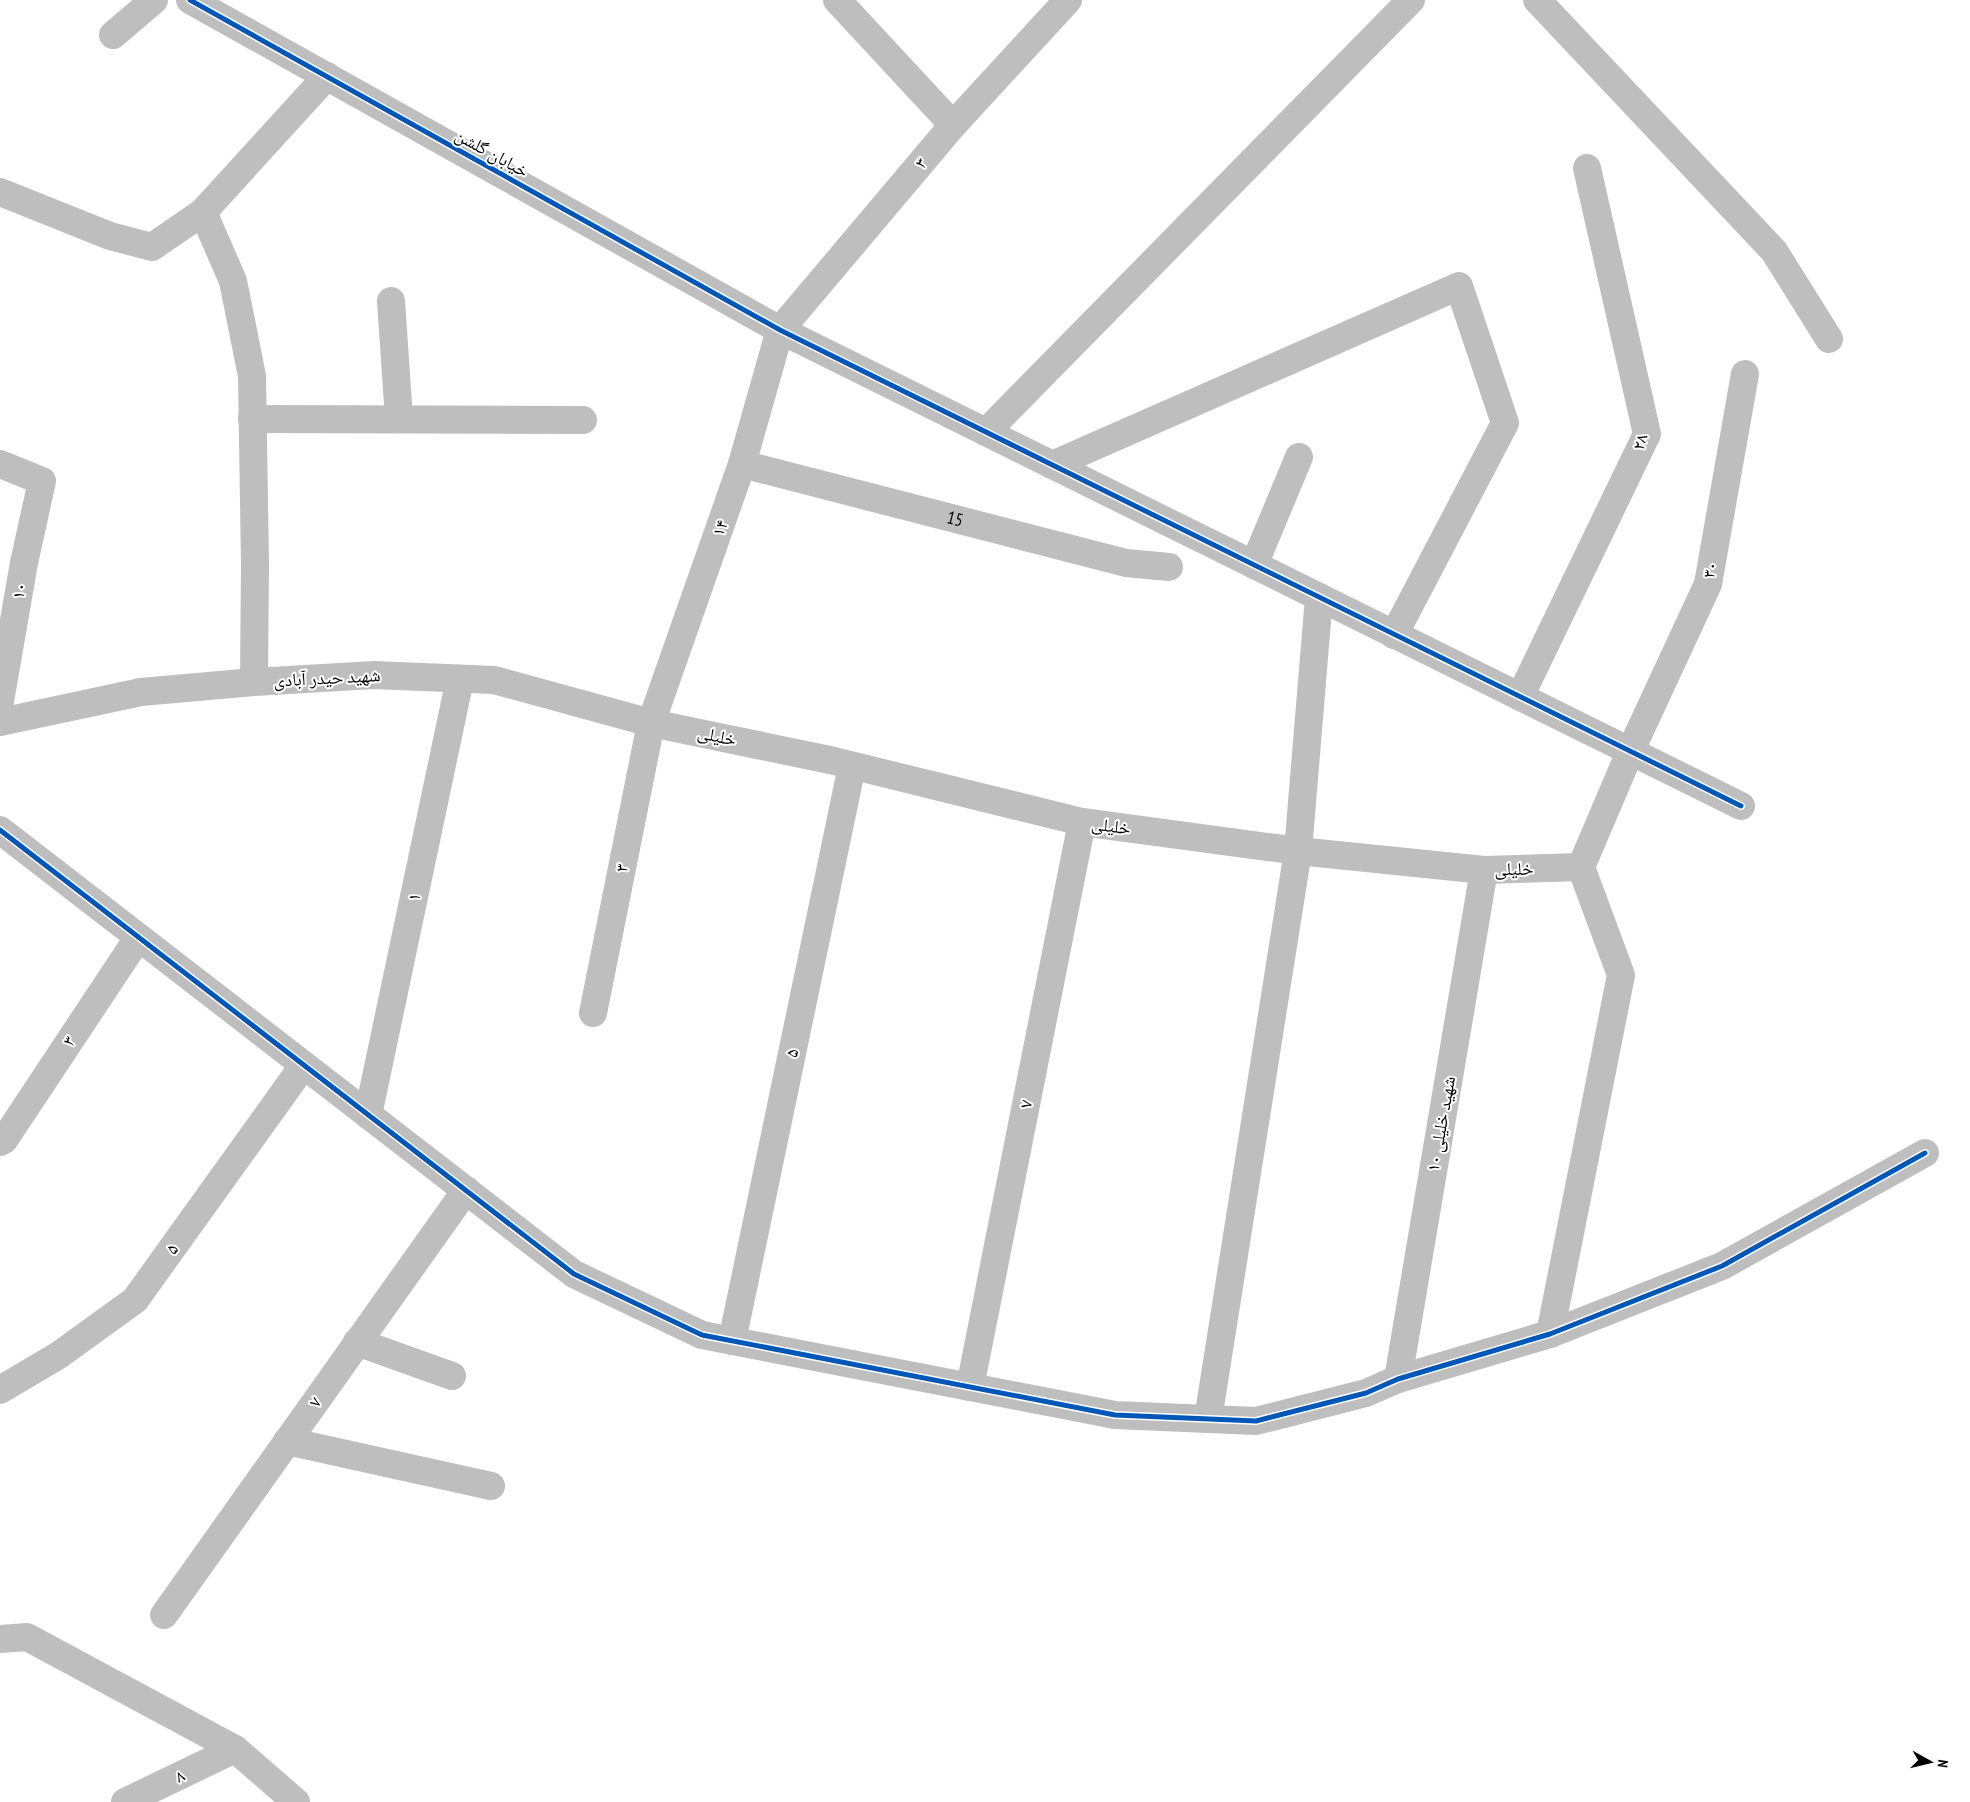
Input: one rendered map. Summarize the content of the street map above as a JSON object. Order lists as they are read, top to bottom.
{
  "streets": {
    "street": [
      "خیابان گلشن",
      "۳",
      "۲۸",
      "15",
      "۱۴",
      "۳۰",
      "۱۰",
      "شهید حیدر آبادی",
      "خلیلی",
      "۱",
      "۵",
      "۷",
      "شهید خلیلی ۱۰",
      "۸"
    ]
  },
  "crossings": [
    ["خیابان گلشن", "۳"],
    ["خیابان گلشن", "۲۸"],
    ["خیابان گلشن", "۱۴"],
    ["خیابان گلشن", "۳۰"],
    ["۳", "۱۴"],
    ["۳", "شهید حیدر آبادی"],
    ["۳", "خلیلی"],
    ["15", "۱۴"],
    ["۱۴", "شهید حیدر آبادی"],
    ["۱۴", "خلیلی"],
    ["۳۰", "خلیلی"],
    ["شهید حیدر آبادی", "خلیلی"],
    ["شهید حیدر آبادی", "۱"],
    ["خلیلی", "۵"],
    ["خلیلی", "۷"],
    ["خلیلی", "شهید خلیلی ۱۰"]
  ],
  "north": "right"
}
